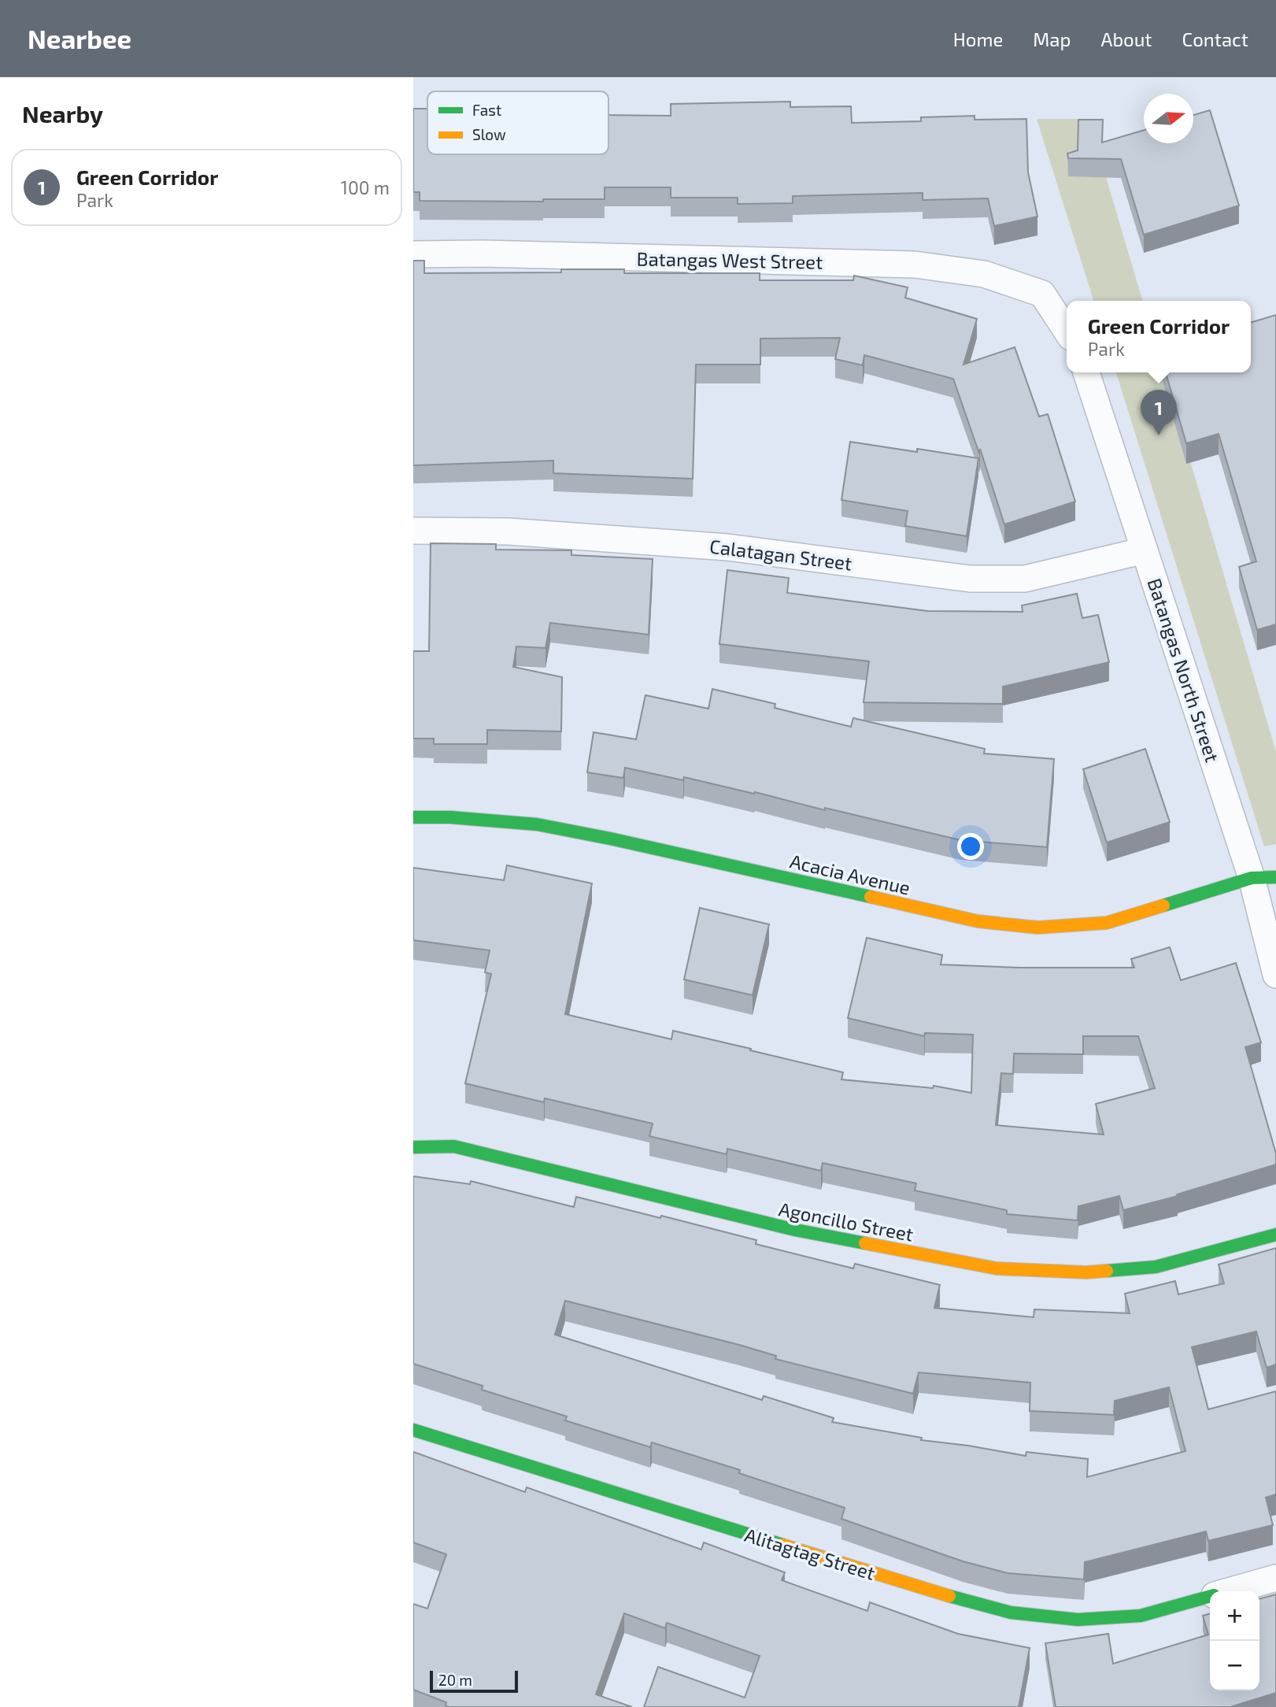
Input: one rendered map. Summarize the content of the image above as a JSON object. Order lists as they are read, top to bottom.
{
  "streets": {
    "street": [
      "Batangas West Street",
      "Calatagan Street",
      "Batangas North Street",
      "Acacia Avenue",
      "Agoncillo Street",
      "Alitagtag Street"
    ]
  },
  "crossings": [
    ["Calatagan Street", "Batangas North Street"],
    ["Batangas North Street", "Acacia Avenue"]
  ],
  "legend": ["Fast", "Slow"],
  "scale_bar": "20 m",
  "north": "right",
  "page": {
    "header": "Nearbee",
    "nav": [
      "Home",
      "Map",
      "About",
      "Contact"
    ],
    "heading": "Nearby",
    "list": [
      {
        "mark": "1",
        "name": "Green Corridor",
        "note": "Park",
        "value": "100 m"
      }
    ],
    "popup": ["Green Corridor", "Park"],
    "pins": "1",
    "map_buttons": ["+", "−"],
    "scale": "20 m"
  }
}
